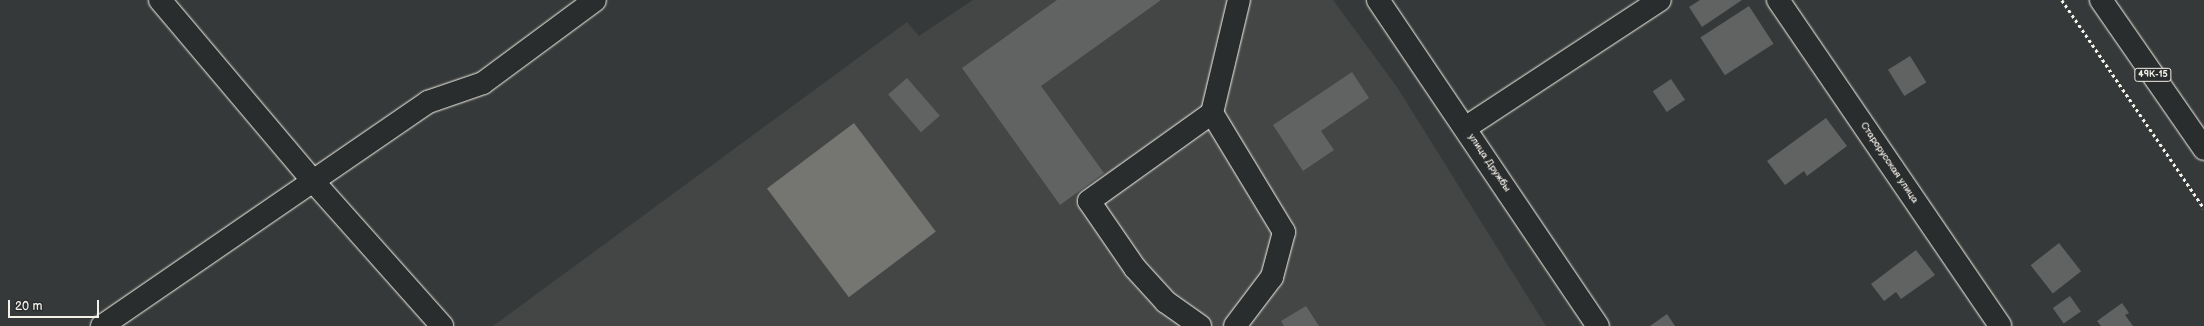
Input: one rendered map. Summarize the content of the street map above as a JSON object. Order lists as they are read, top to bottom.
{
  "streets": {
    "street": ["49К-15", "улица Дружбы", "Старорусская улица"]
  },
  "scale_bar": "20 m"
}
